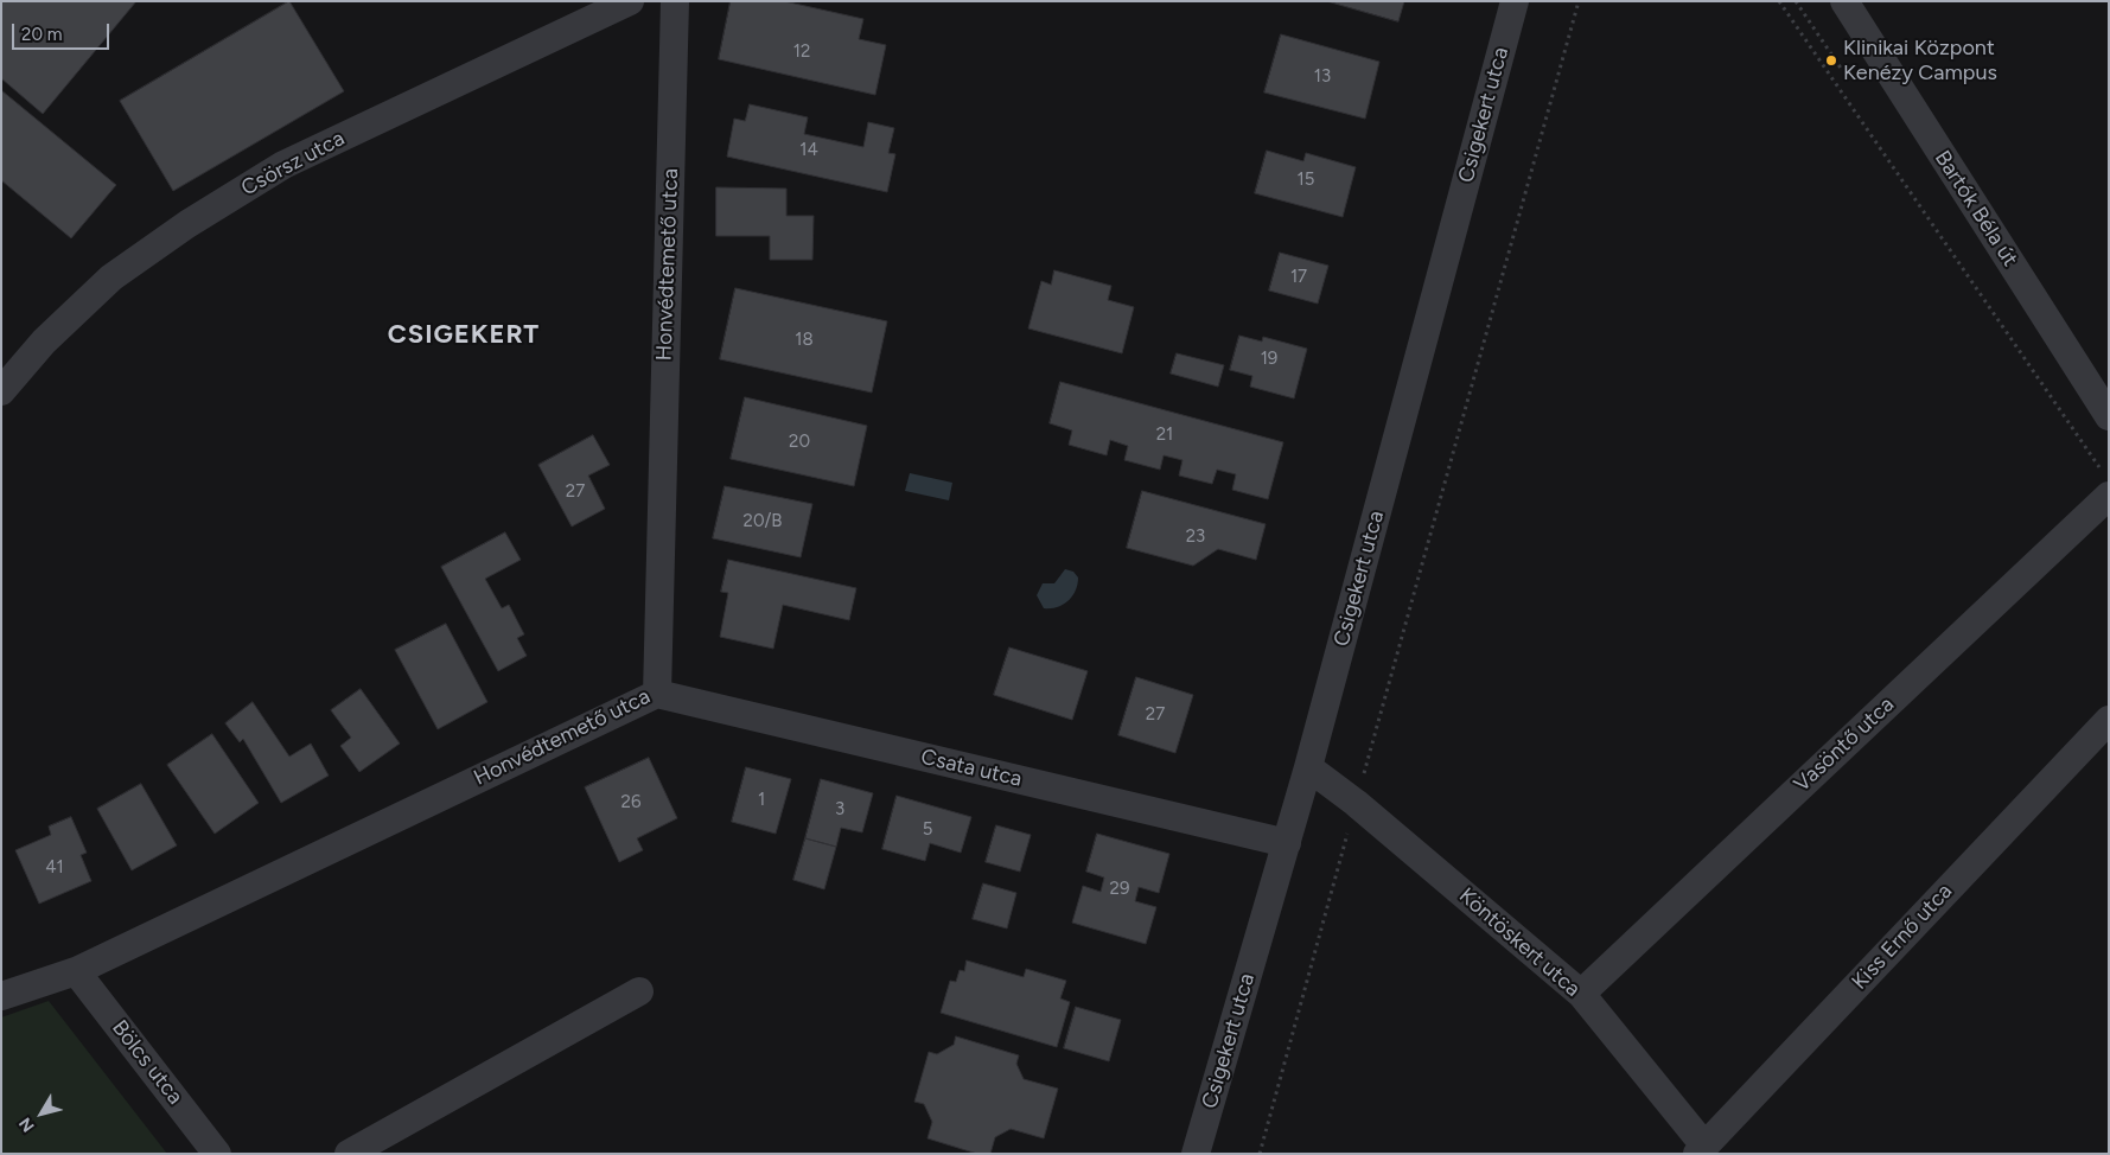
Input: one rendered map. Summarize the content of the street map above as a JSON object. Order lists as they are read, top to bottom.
{
  "streets": {
    "street": [
      "Csigekert utca",
      "Csörsz utca",
      "Bartók Béla út",
      "Honvédtemető utca",
      "Vasöntő utca",
      "Csata utca",
      "Kiss Ernő utca",
      "Köntöskert utca",
      "Bölcs utca"
    ]
  },
  "crossings": [
    ["Csigekert utca", "Csata utca"],
    ["Csigekert utca", "Köntöskert utca"],
    ["Honvédtemető utca", "Csata utca"],
    ["Honvédtemető utca", "Bölcs utca"],
    ["Vasöntő utca", "Köntöskert utca"],
    ["Kiss Ernő utca", "Köntöskert utca"]
  ],
  "districts": ["CSIGEKERT"],
  "places": ["Klinikai Központ Kenézy Campus"],
  "house_numbers": [
    "12",
    "13",
    "14",
    "15",
    "17",
    "18",
    "19",
    "21",
    "20",
    "27",
    "20/B",
    "23",
    "27",
    "1",
    "26",
    "3",
    "5",
    "41",
    "29"
  ],
  "scale_bar": "20 m",
  "north": "bottom left"
}
